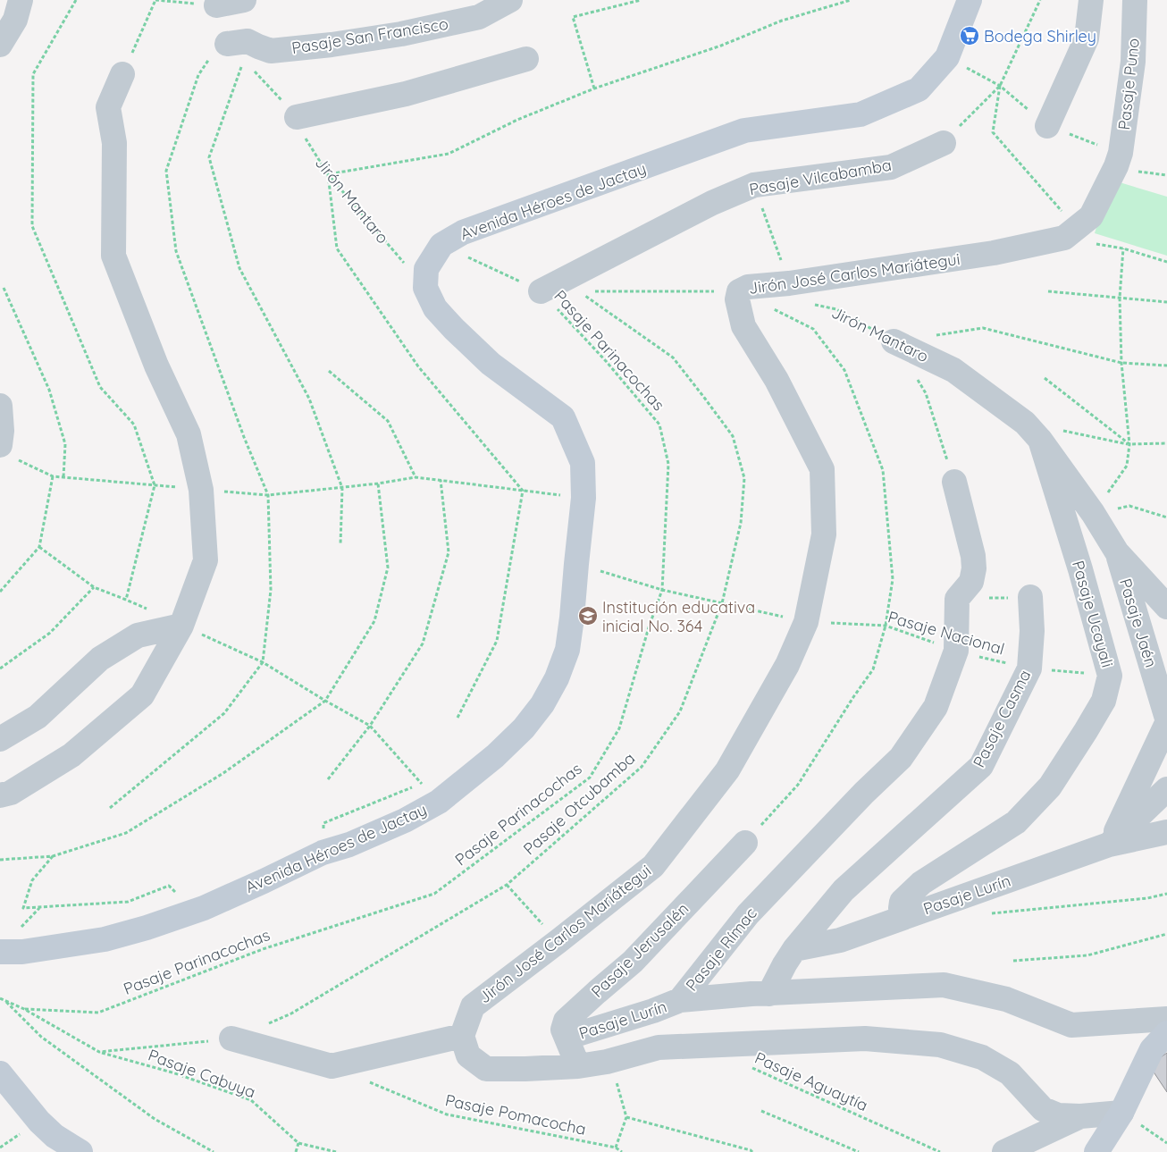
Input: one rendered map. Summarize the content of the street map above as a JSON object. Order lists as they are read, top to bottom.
{
  "streets": {
    "street": [
      "Pasaje San Francisco",
      "Pasaje Puno",
      "Pasaje Vilcabamba",
      "Jirón Mantaro",
      "Avenida Héroes de Jactay",
      "Jirón José Carlos Mariátegui",
      "Pasaje Ucayali",
      "Pasaje Jaén",
      "Pasaje Casma",
      "Pasaje Lurín",
      "Pasaje Rímac",
      "Pasaje Jerusalén"
    ],
    "path": [
      "Pasaje Parinacochas",
      "Pasaje Nacional",
      "Pasaje Otcubamba",
      "Pasaje Cabuya",
      "Pasaje Aguaytía",
      "Pasaje Pomacocha"
    ]
  },
  "crossings": [
    ["Pasaje San Francisco", "Jirón Mantaro"],
    ["Pasaje Vilcabamba", "Pasaje Parinacochas"],
    ["Jirón Mantaro", "Avenida Héroes de Jactay"],
    ["Jirón Mantaro", "Pasaje Ucayali"],
    ["Jirón Mantaro", "Pasaje Jaén"],
    ["Avenida Héroes de Jactay", "Pasaje Nacional"],
    ["Jirón José Carlos Mariátegui", "Pasaje Nacional"],
    ["Pasaje Parinacochas", "Pasaje Nacional"],
    ["Pasaje Parinacochas", "Pasaje Cabuya"],
    ["Pasaje Ucayali", "Pasaje Nacional"],
    ["Pasaje Ucayali", "Pasaje Lurín"],
    ["Pasaje Nacional", "Pasaje Casma"],
    ["Pasaje Nacional", "Pasaje Otcubamba"],
    ["Pasaje Nacional", "Pasaje Rímac"],
    ["Pasaje Casma", "Pasaje Lurín"],
    ["Pasaje Otcubamba", "Pasaje Cabuya"],
    ["Pasaje Lurín", "Pasaje Rímac"],
    ["Pasaje Lurín", "Pasaje Jerusalén"]
  ],
  "places": {
    "supermarket": ["Bodega Shirley"],
    "school or university": ["Institución educativa inicial No. 364"]
  }
}
